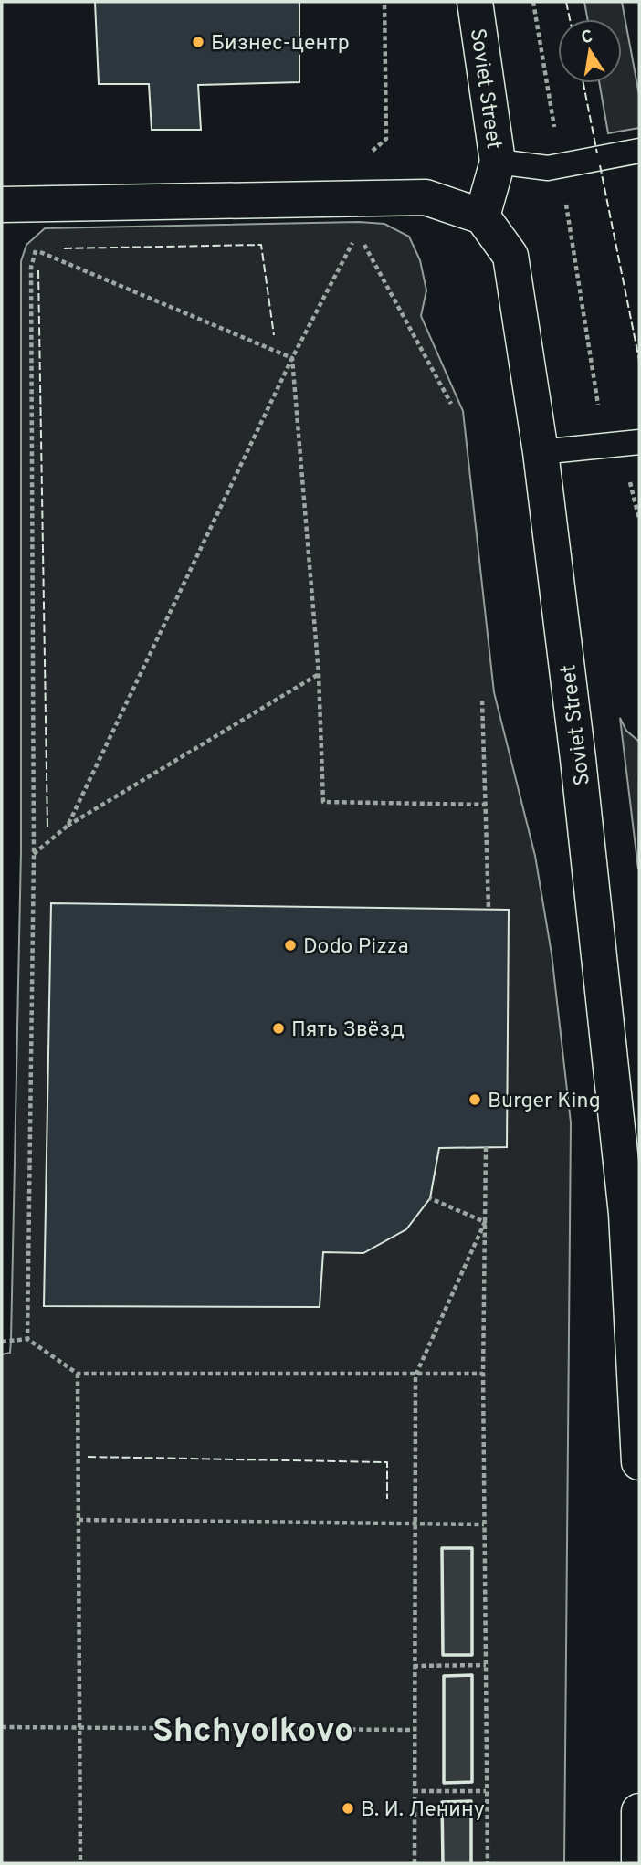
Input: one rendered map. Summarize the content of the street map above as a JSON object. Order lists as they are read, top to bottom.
{
  "streets": {
    "street": ["Soviet Street"]
  },
  "districts": ["Shchyolkovo"],
  "places": [
    "Бизнес-центр",
    "Dodo Pizza",
    "Пять Звёзд",
    "Burger King",
    "В. И. Ленину"
  ],
  "north": "top"
}
